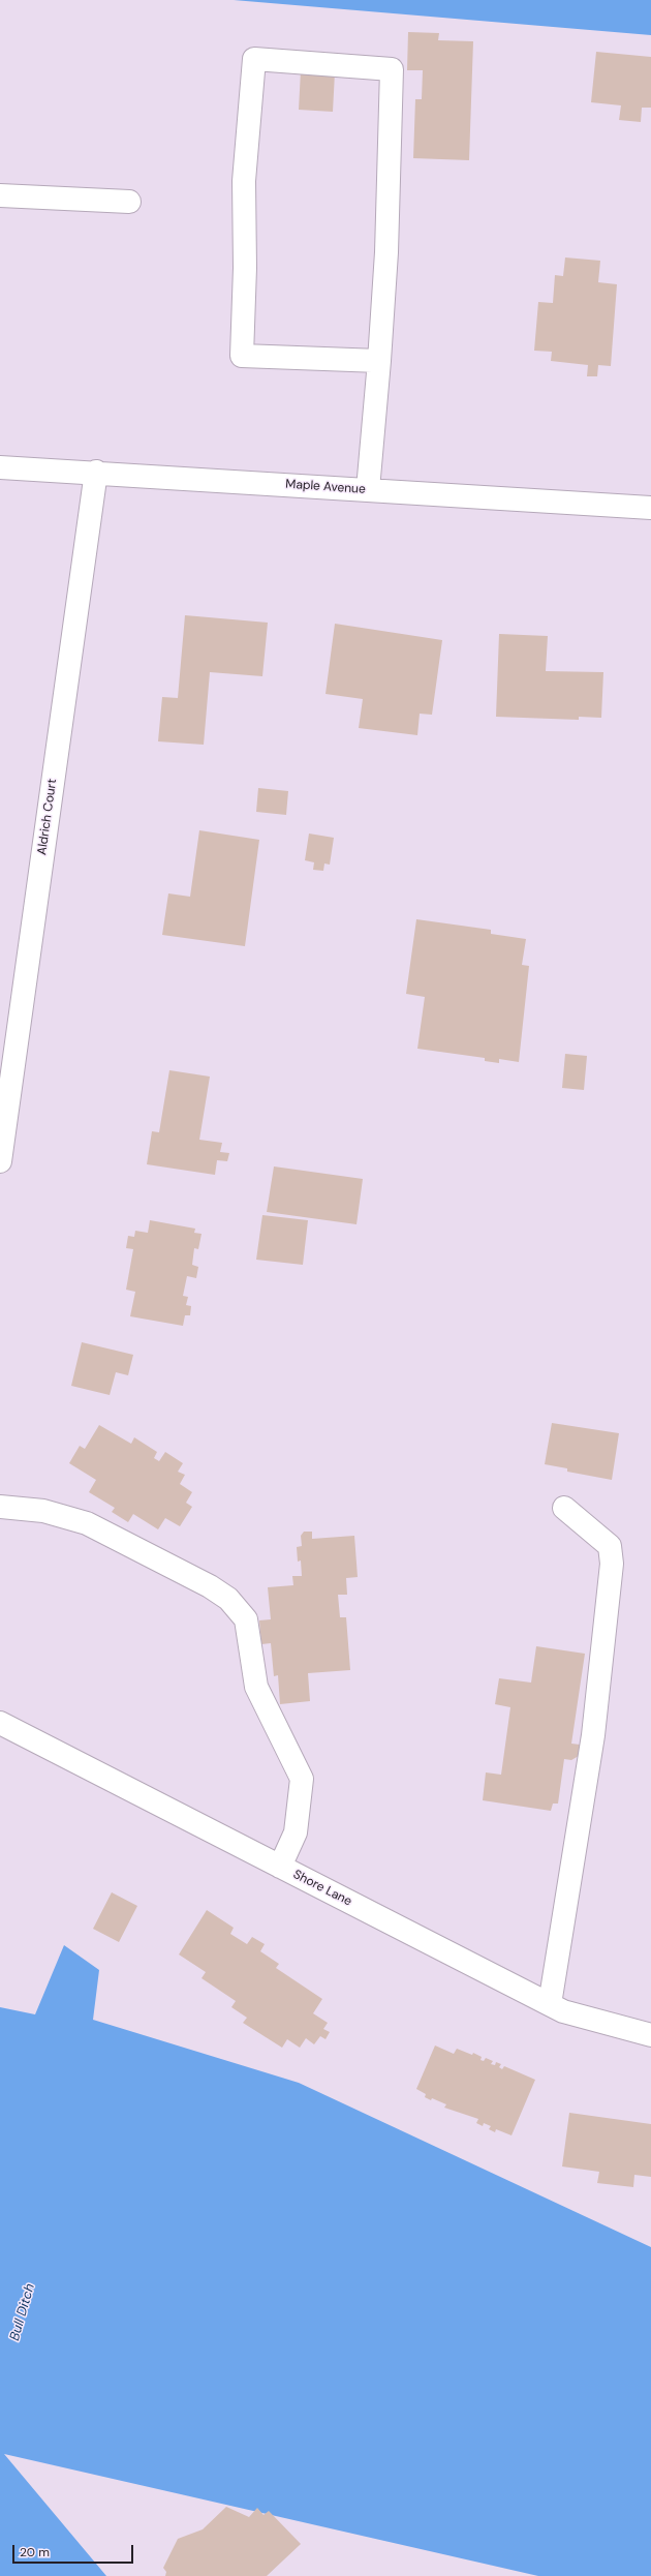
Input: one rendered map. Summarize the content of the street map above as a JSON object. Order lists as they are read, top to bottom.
{
  "streets": {
    "street": ["Maple Avenue", "Aldrich Court", "Shore Lane"]
  },
  "crossings": [
    ["Maple Avenue", "Aldrich Court"]
  ],
  "water": ["Bull Ditch"],
  "scale_bar": "20 m"
}
